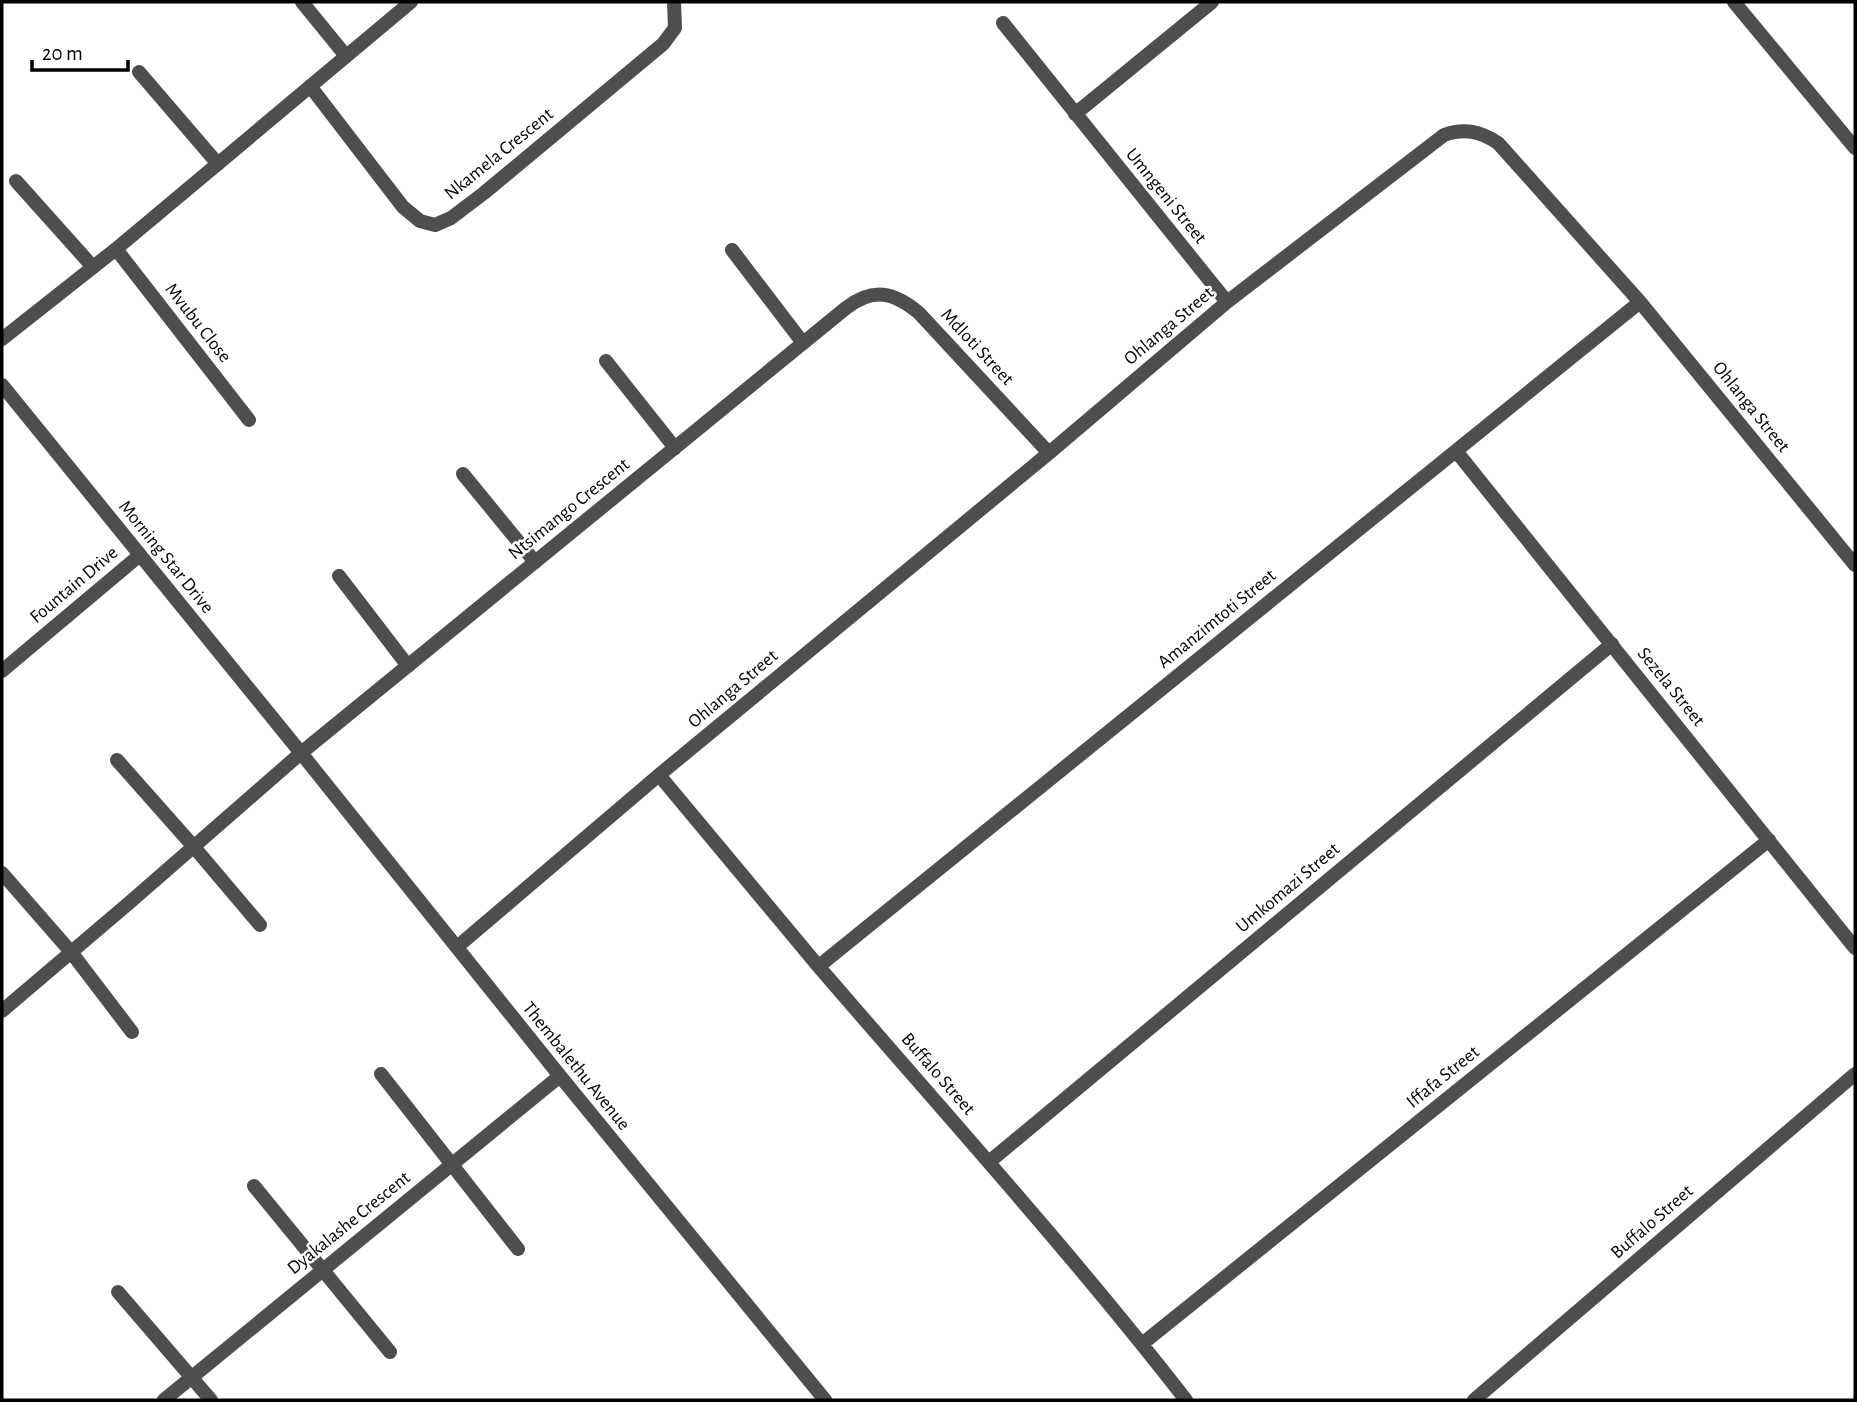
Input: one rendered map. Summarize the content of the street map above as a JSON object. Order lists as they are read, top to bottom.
{
  "streets": {
    "street": [
      "Nkamela Crescent",
      "Umngeni Street",
      "Mvubu Close",
      "Ohlanga Street",
      "Mdloti Street",
      "Ntsimango Crescent",
      "Morning Star Drive",
      "Fountain Drive",
      "Amanzimtoti Street",
      "Sezela Street",
      "Umkomazi Street",
      "Thembalethu Avenue",
      "Buffalo Street",
      "Iffafa Street",
      "Dyakalashe Crescent"
    ]
  },
  "crossings": [
    ["Umngeni Street", "Ohlanga Street"],
    ["Ohlanga Street", "Mdloti Street"],
    ["Ohlanga Street", "Amanzimtoti Street"],
    ["Ohlanga Street", "Thembalethu Avenue"],
    ["Ohlanga Street", "Buffalo Street"],
    ["Mdloti Street", "Ntsimango Crescent"],
    ["Ntsimango Crescent", "Morning Star Drive"],
    ["Ntsimango Crescent", "Thembalethu Avenue"],
    ["Morning Star Drive", "Fountain Drive"],
    ["Morning Star Drive", "Thembalethu Avenue"],
    ["Amanzimtoti Street", "Sezela Street"],
    ["Amanzimtoti Street", "Buffalo Street"],
    ["Sezela Street", "Umkomazi Street"],
    ["Sezela Street", "Iffafa Street"],
    ["Umkomazi Street", "Buffalo Street"],
    ["Thembalethu Avenue", "Dyakalashe Crescent"],
    ["Buffalo Street", "Iffafa Street"]
  ],
  "scale_bar": "20 m"
}
